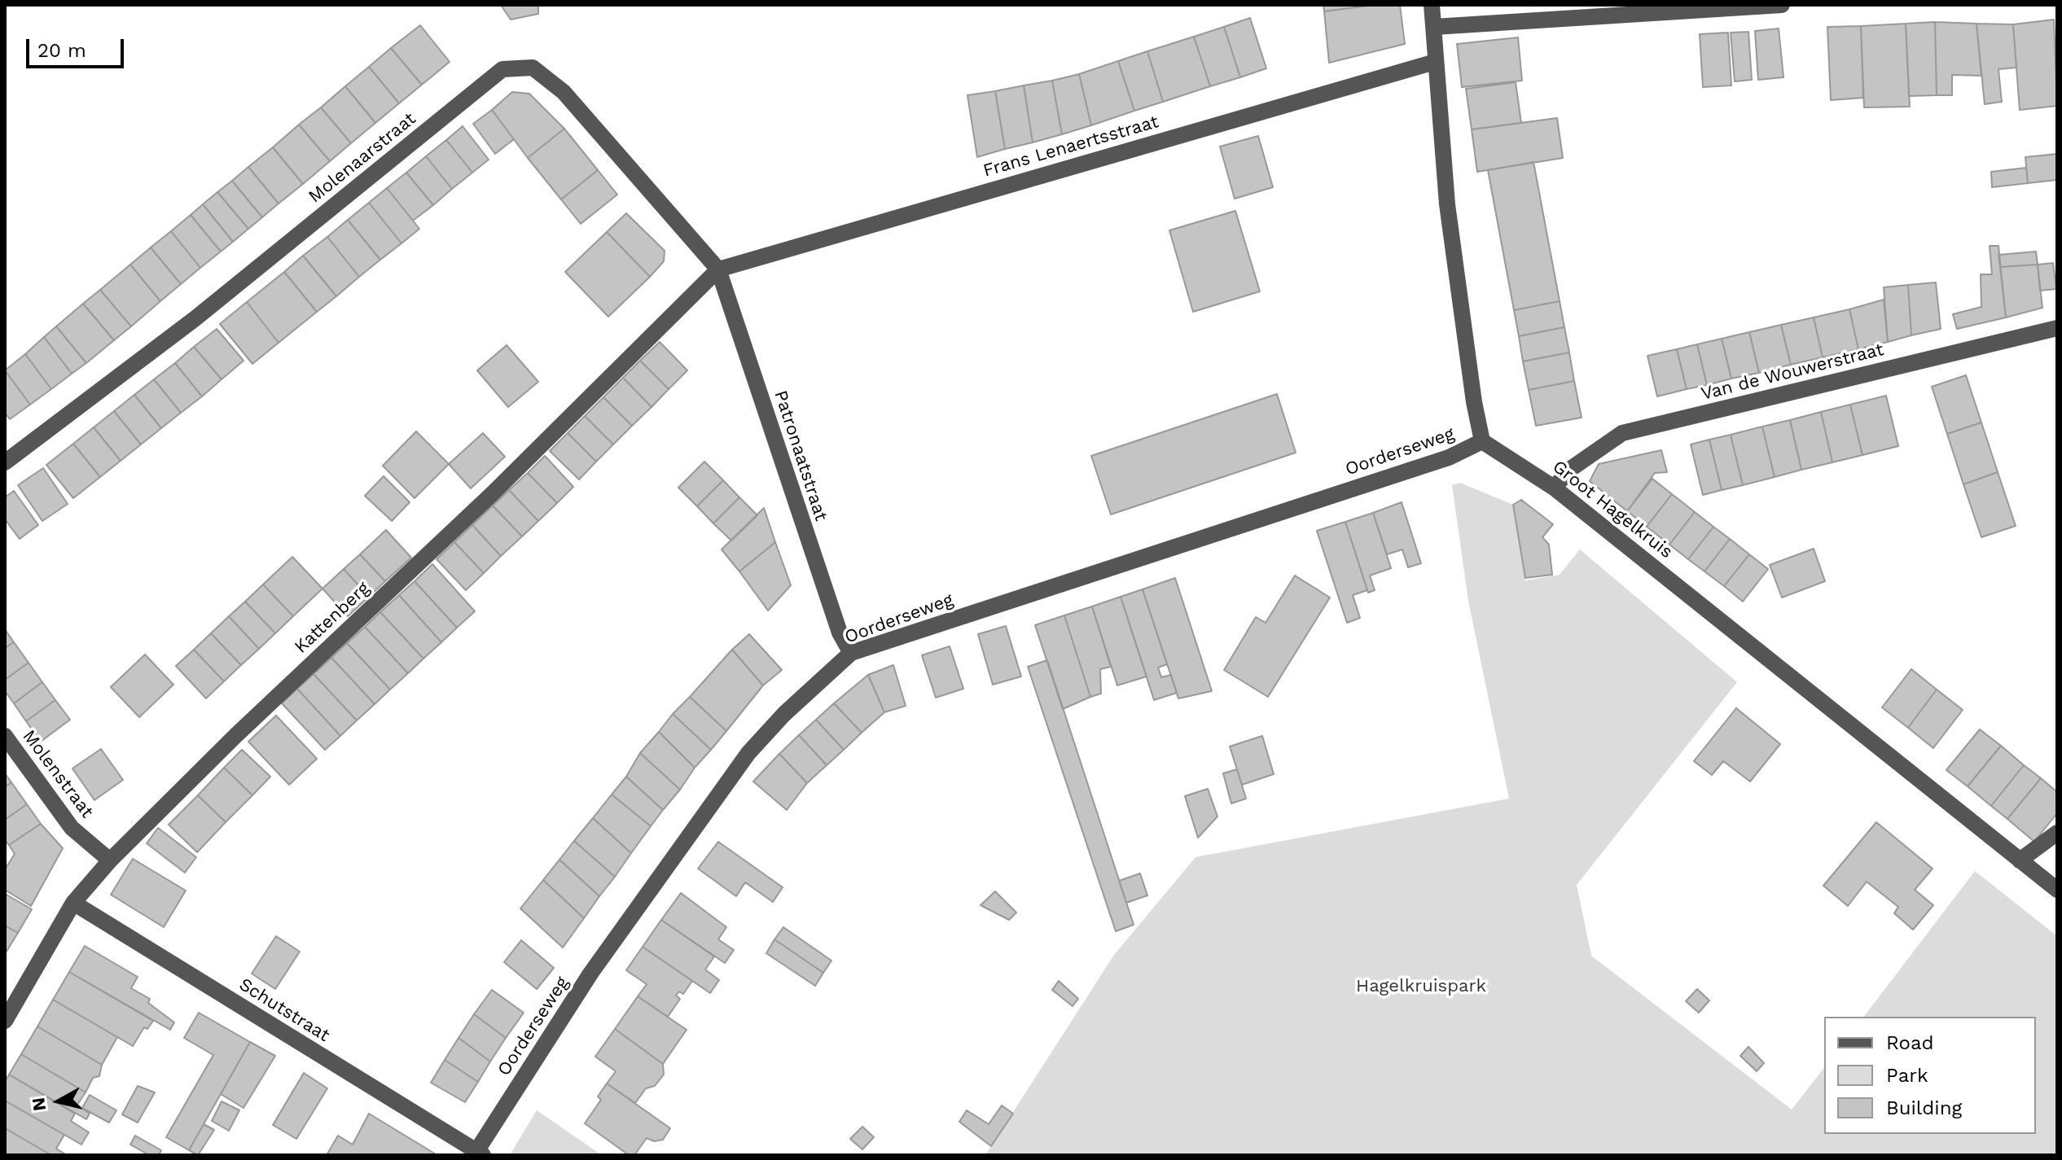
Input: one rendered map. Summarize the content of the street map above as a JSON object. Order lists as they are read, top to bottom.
{
  "streets": {
    "street": [
      "Frans Lenaertsstraat",
      "Molenaarstraat",
      "Van de Wouwerstraat",
      "Oorderseweg",
      "Patronaatstraat",
      "Groot Hagelkruis",
      "Kattenberg",
      "Molenstraat",
      "Schutstraat"
    ]
  },
  "crossings": [
    ["Frans Lenaertsstraat", "Molenaarstraat"],
    ["Frans Lenaertsstraat", "Patronaatstraat"],
    ["Frans Lenaertsstraat", "Kattenberg"],
    ["Molenaarstraat", "Patronaatstraat"],
    ["Molenaarstraat", "Kattenberg"],
    ["Van de Wouwerstraat", "Groot Hagelkruis"],
    ["Oorderseweg", "Patronaatstraat"],
    ["Oorderseweg", "Groot Hagelkruis"],
    ["Oorderseweg", "Schutstraat"],
    ["Patronaatstraat", "Kattenberg"],
    ["Kattenberg", "Molenstraat"],
    ["Kattenberg", "Schutstraat"]
  ],
  "parks": ["Hagelkruispark"],
  "legend": ["Road", "Park", "Building"],
  "scale_bar": "20 m",
  "north": "left"
}
